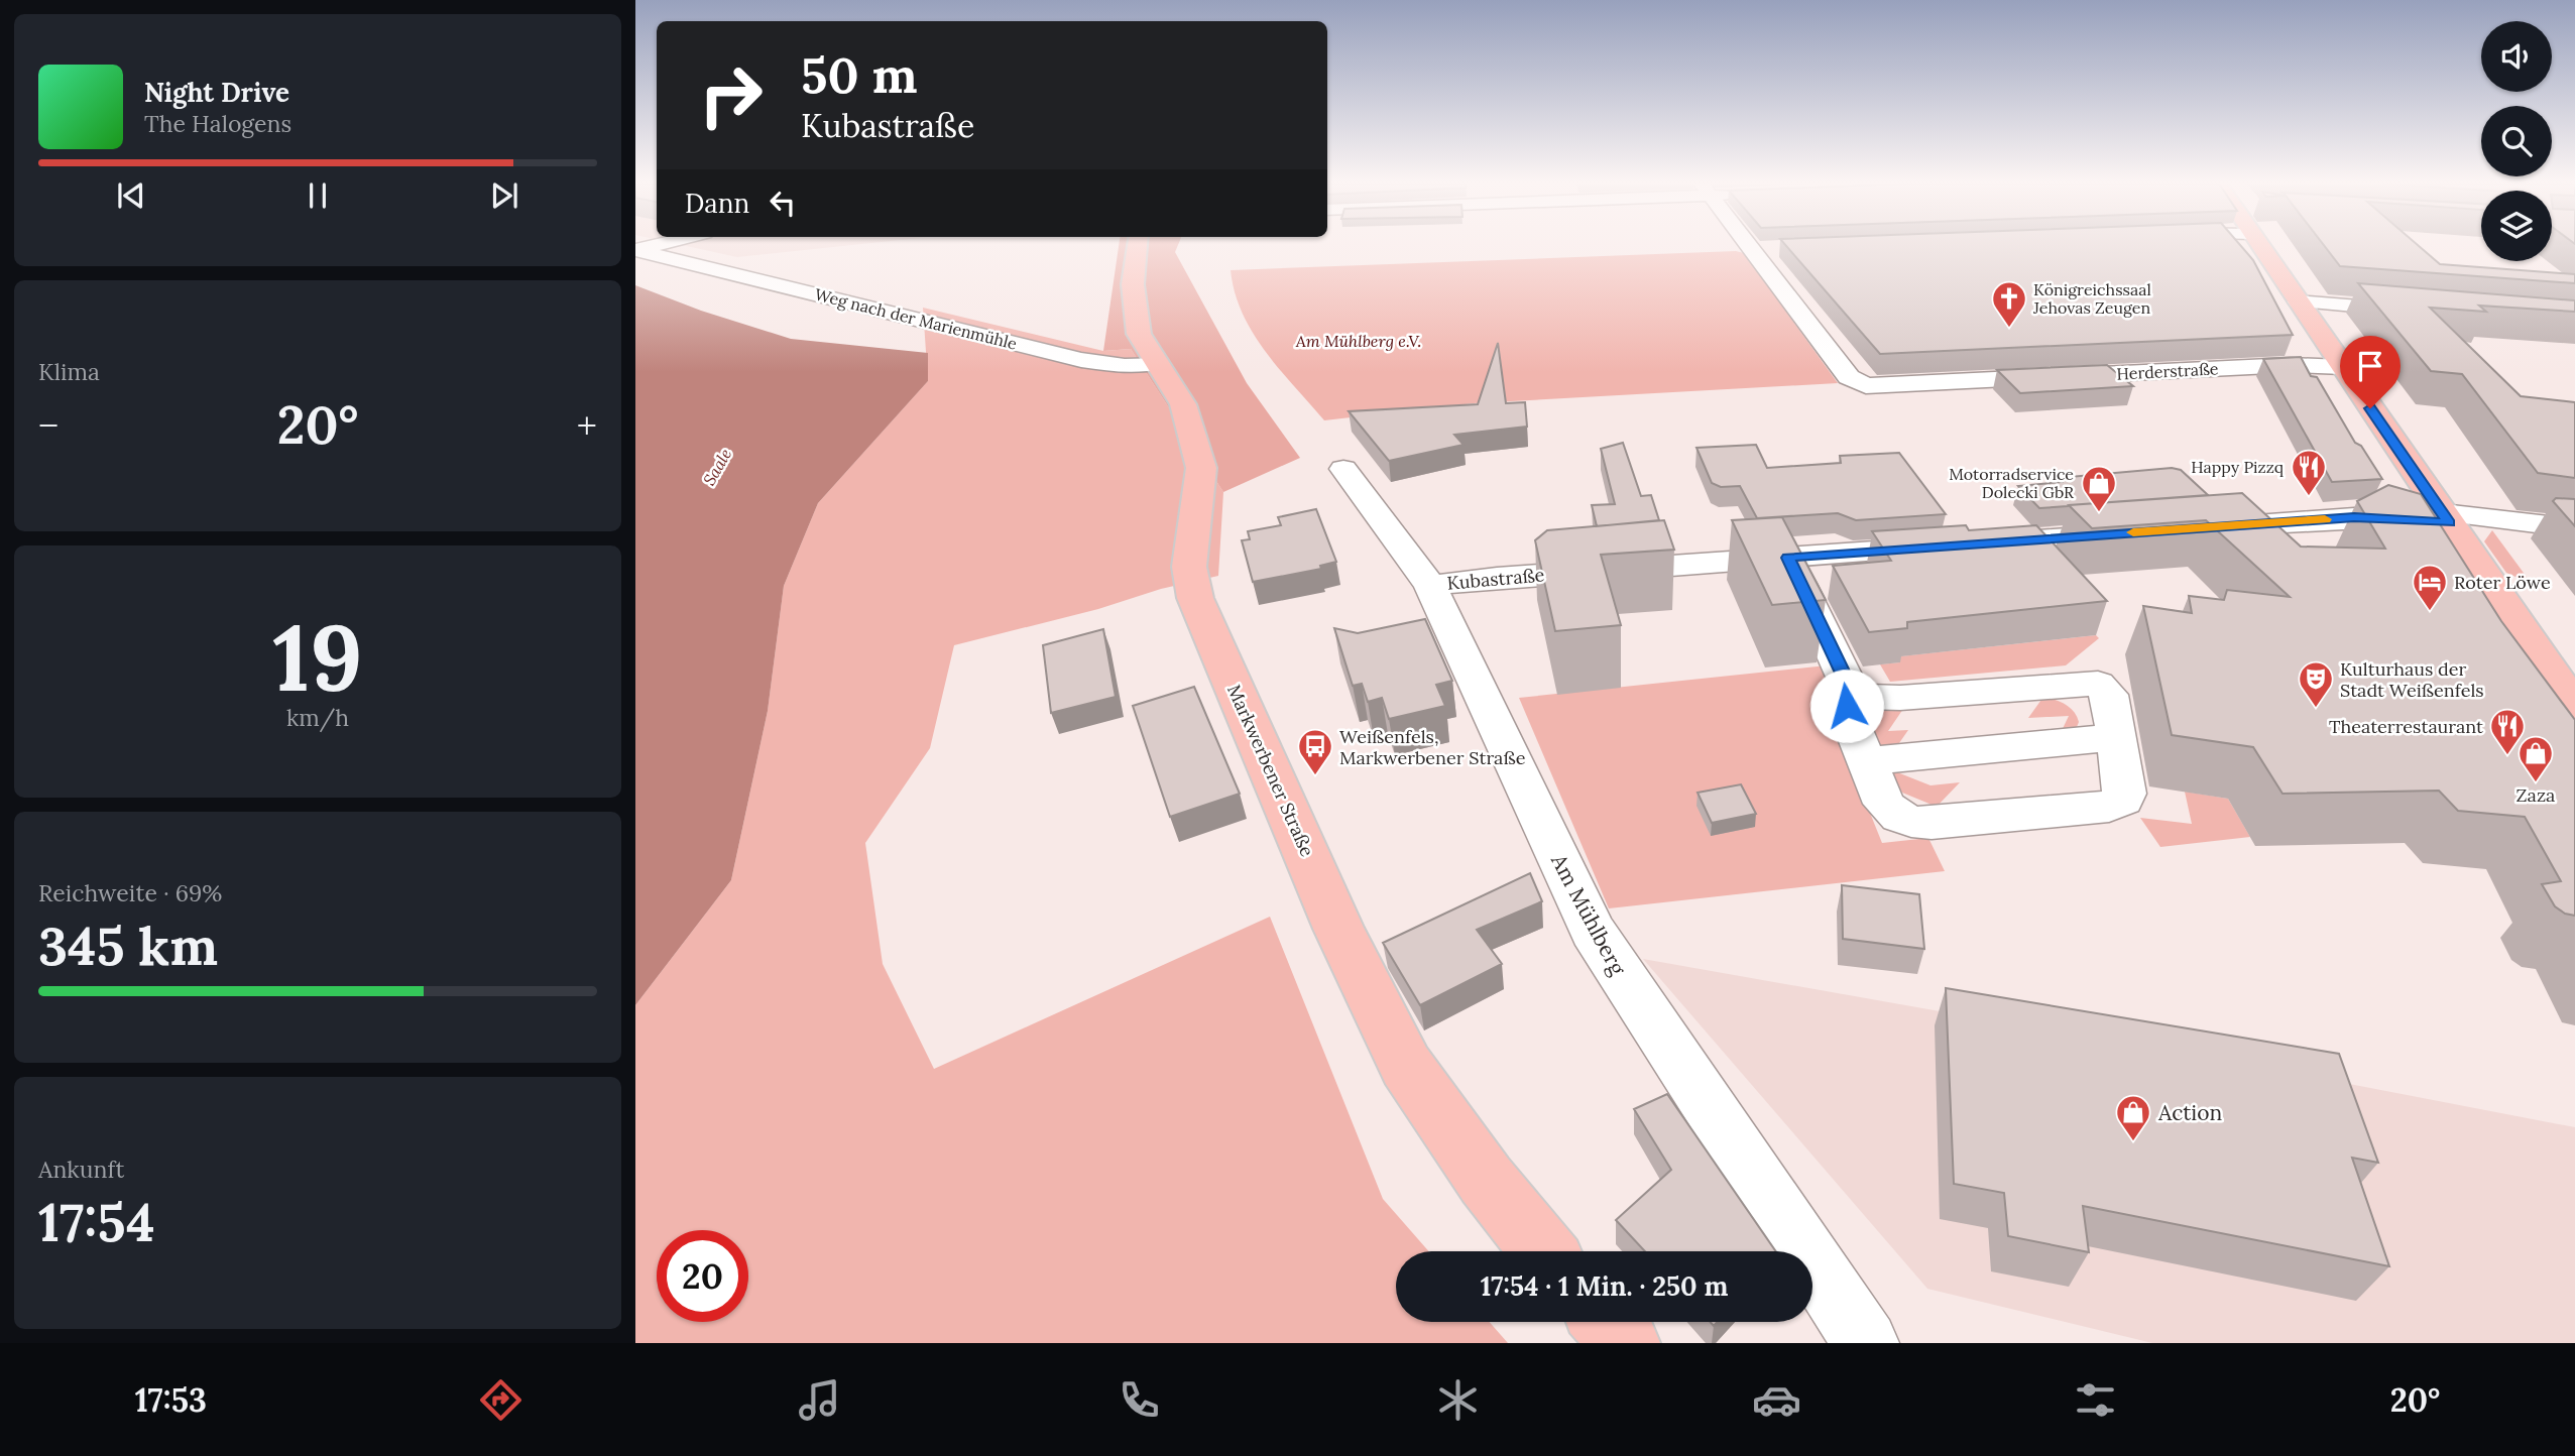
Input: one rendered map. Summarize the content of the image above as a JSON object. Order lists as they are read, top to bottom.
{
  "streets": {
    "main road": ["Markwerbener Straße"],
    "street": [
      "Weg nach der Marienmühle",
      "Herderstraße",
      "Kubastraße",
      "Am Mühlberg"
    ]
  },
  "crossings": [
    ["Weg nach der Marienmühle", "Markwerbener Straße"],
    ["Kubastraße", "Am Mühlberg"]
  ],
  "water": ["Saale"],
  "parks": ["Am Mühlberg e.V."],
  "places": {
    "church": ["Königreichssaal Jehovas Zeugen"],
    "restaurant": ["Happy Pizzq", "Theaterrestaurant"],
    "shop": ["Motorradservice Dolecki GbR", "Zaza", "Action"],
    "hotel": ["Roter Löwe"],
    "theatre": ["Kulturhaus der Stadt Weißenfels"],
    "bus stop": ["Weißenfels, Markwerbener Straße"]
  },
  "page": {
    "turn": ["50 m", "Kubastraße"],
    "song": ["Night Drive", "The Halogens"],
    "then": "Dann",
    "tile": [
      "Klima",
      ["19", "km/h"],
      ["Reichweite · 69%", "345 km"],
      ["Ankunft", "17:54"]
    ],
    "heat": ["−", "20°", "+"],
    "limit": "20",
    "trip": "17:54 · 1 Min. · 250 m",
    "tabs": ["17:53", "20°"]
  }
}
